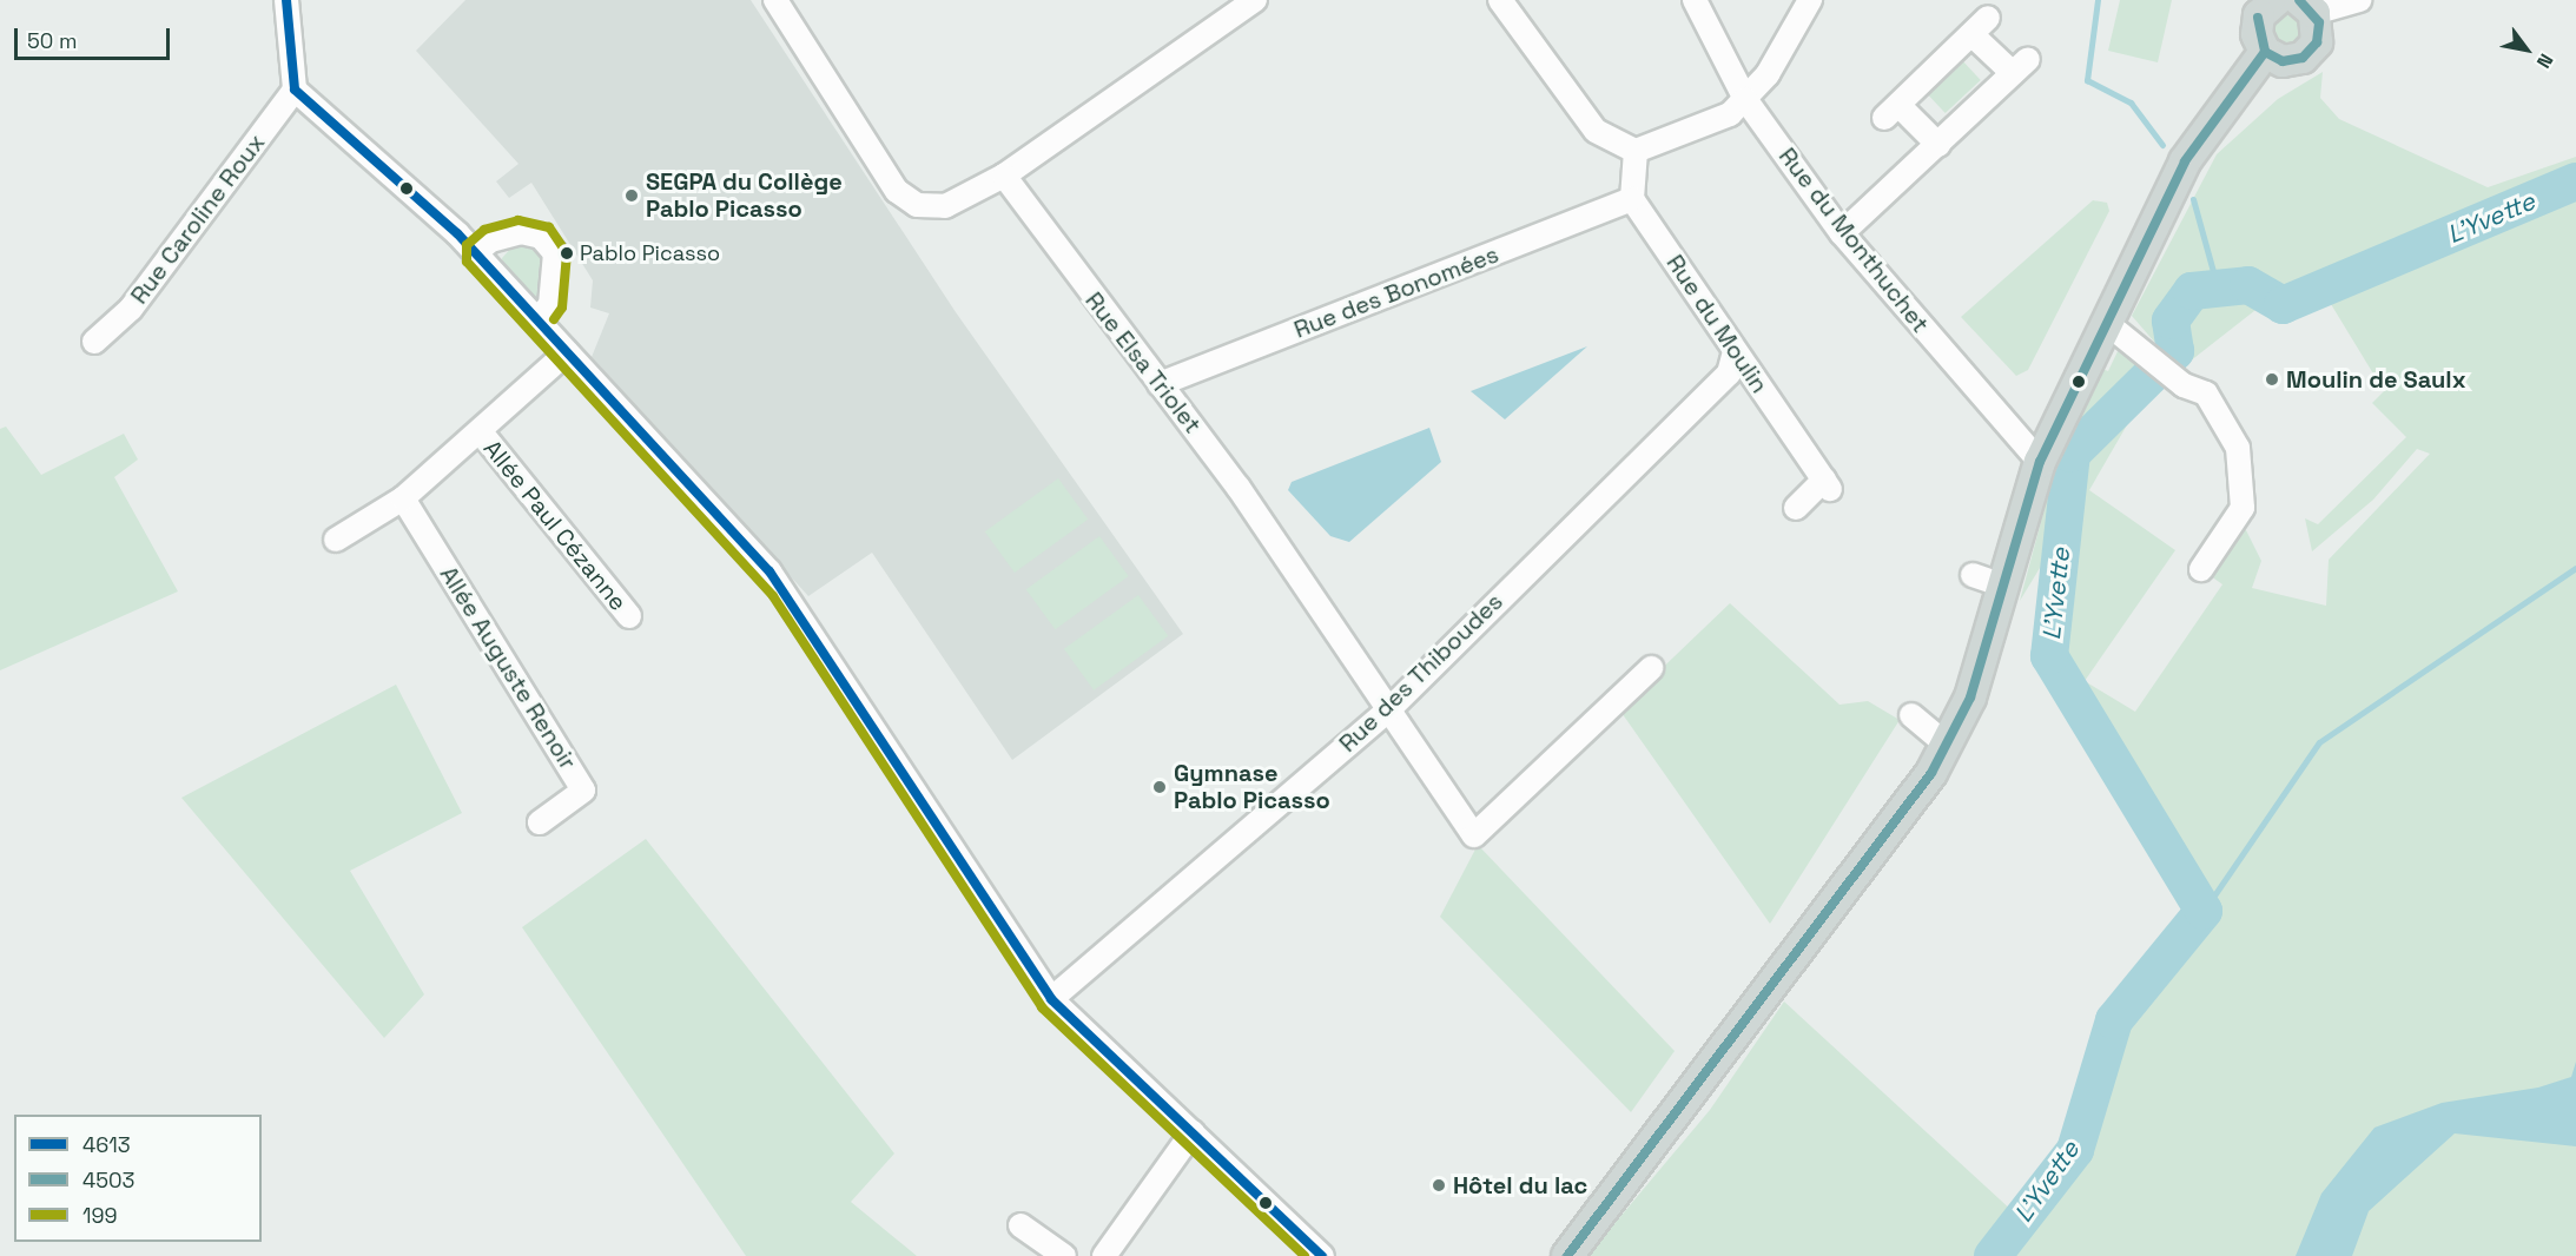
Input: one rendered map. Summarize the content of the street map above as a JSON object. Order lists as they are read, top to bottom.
{
  "streets": {
    "street": [
      "Rue Caroline Roux",
      "Rue du Monthuchet",
      "Rue des Bonomées",
      "Rue du Moulin",
      "Rue Elsa Triolet",
      "Allée Paul Cézanne",
      "Allée Auguste Renoir",
      "Rue des Thiboudes"
    ]
  },
  "crossings": [
    ["Rue des Bonomées", "Rue du Moulin"],
    ["Rue des Bonomées", "Rue Elsa Triolet"],
    ["Rue du Moulin", "Rue des Thiboudes"],
    ["Rue Elsa Triolet", "Rue des Thiboudes"]
  ],
  "water": ["L'Yvette"],
  "places": [
    "SEGPA du Collège Pablo Picasso",
    "Pablo Picasso",
    "Moulin de Saulx",
    "Gymnase Pablo Picasso",
    "Hôtel du lac"
  ],
  "lines": ["transit line 4613", "transit line 4503", "transit line 199"],
  "legend": ["4613", "4503", "199"],
  "scale_bar": "50 m",
  "north": "bottom right"
}
